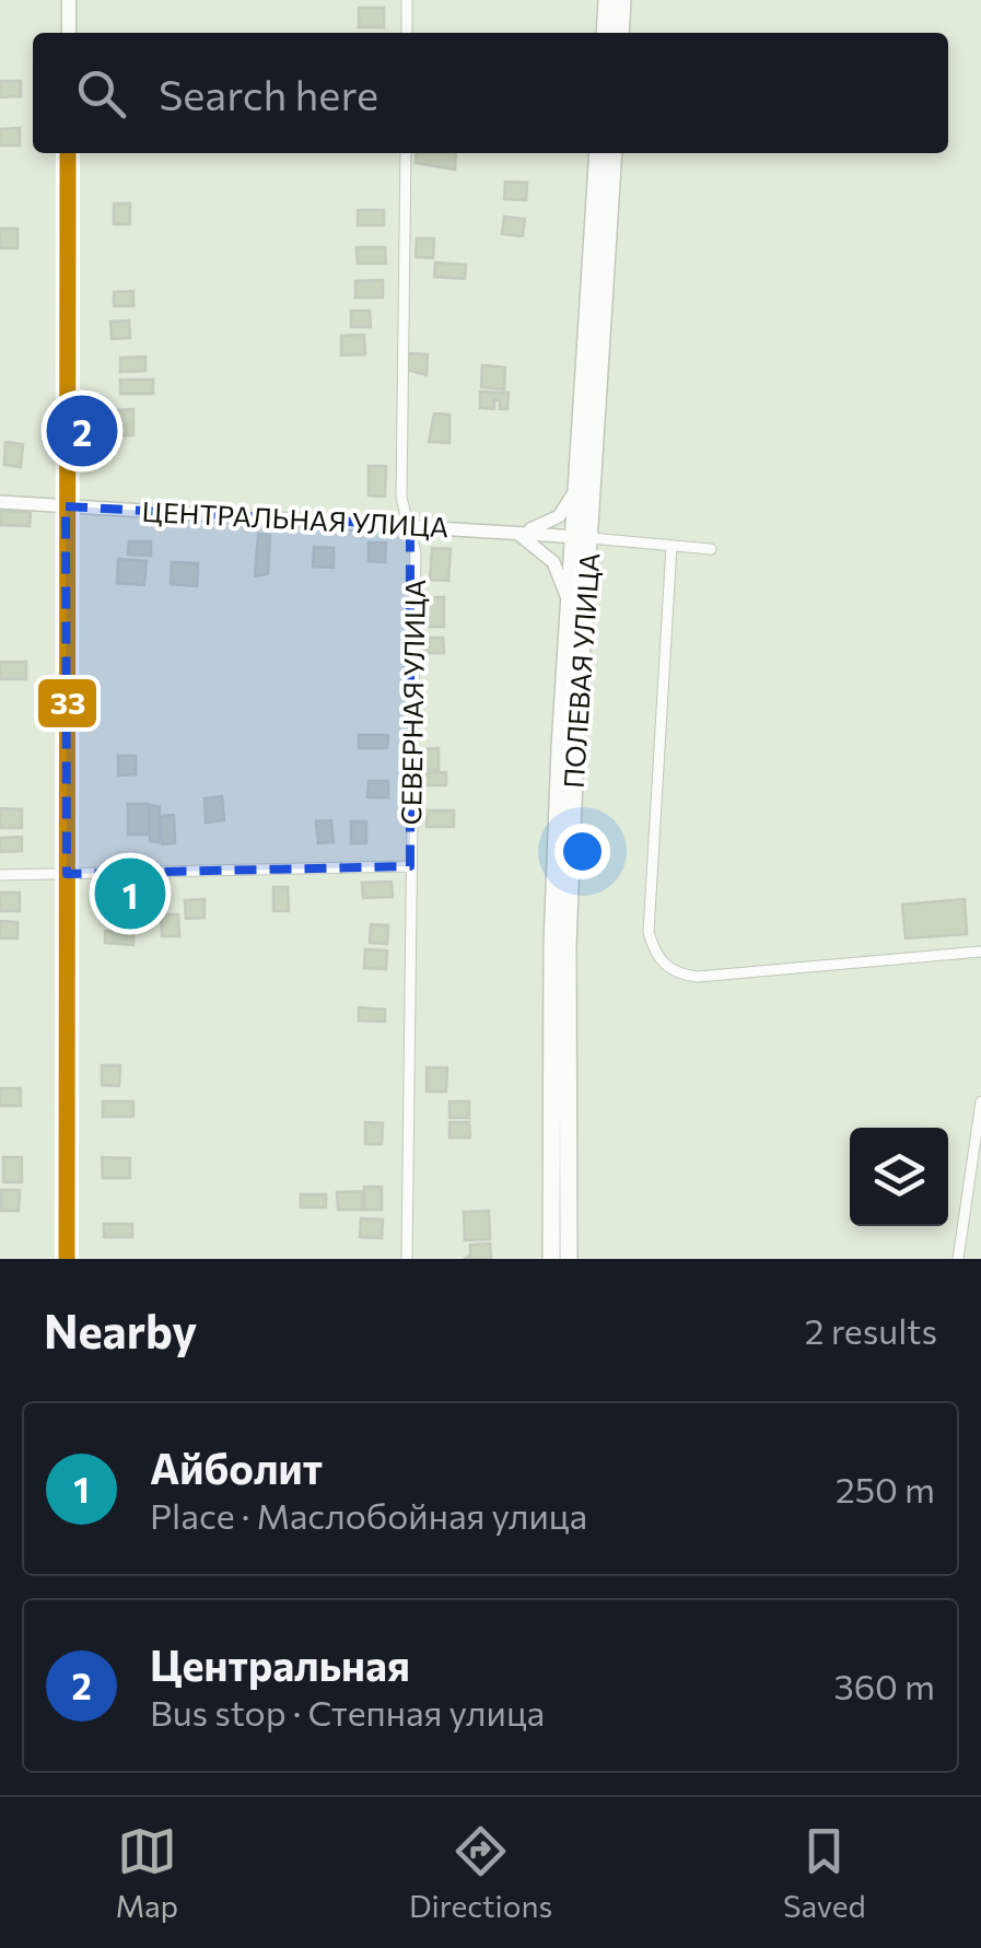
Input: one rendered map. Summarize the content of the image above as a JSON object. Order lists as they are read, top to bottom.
{
  "streets": {
    "highway": ["ПОЛЕВАЯ УЛИЦА"],
    "street": ["ЦЕНТРАЛЬНАЯ УЛИЦА", "СЕВЕРНАЯ УЛИЦА"]
  },
  "crossings": [
    ["ЦЕНТРАЛЬНАЯ УЛИЦА", "ПОЛЕВАЯ УЛИЦА"],
    ["ЦЕНТРАЛЬНАЯ УЛИЦА", "СЕВЕРНАЯ УЛИЦА"]
  ],
  "lines": ["transit line 33"],
  "page": {
    "search": "Search here",
    "pins": ["2", "1"],
    "heading": ["Nearby", "2 results"],
    "list": [
      {
        "mark": "1",
        "name": "Айболит",
        "note": "Place · Маслобойная улица",
        "value": "250 m"
      },
      {
        "mark": "2",
        "name": "Центральная",
        "note": "Bus stop · Степная улица",
        "value": "360 m"
      }
    ],
    "nav": ["Map", "Directions", "Saved"]
  }
}
